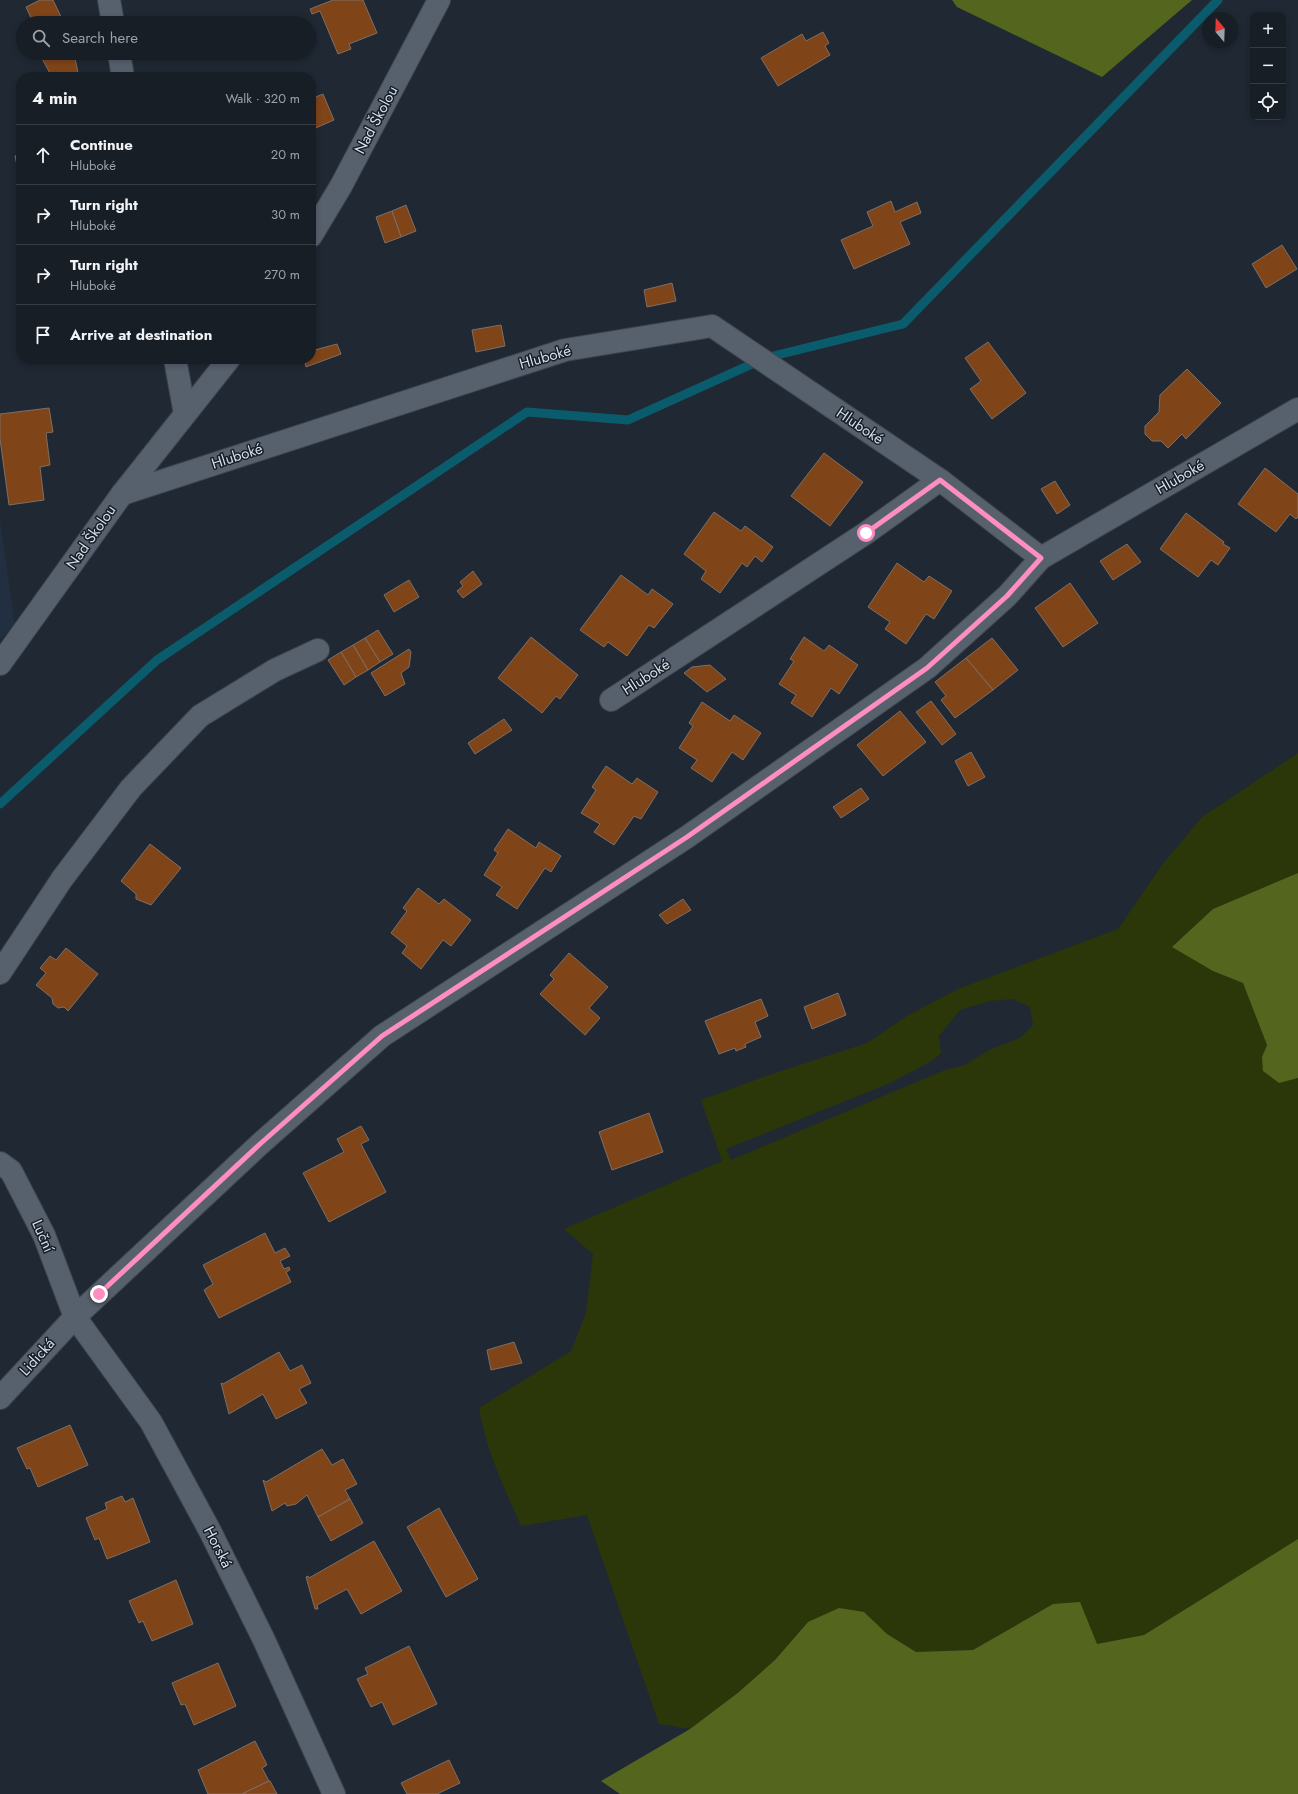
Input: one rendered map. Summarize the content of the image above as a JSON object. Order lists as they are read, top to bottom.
{
  "streets": {
    "street": [
      "Nad Školou",
      "Hluboké",
      "Luční",
      "Lidická",
      "Horská"
    ]
  },
  "crossings": [
    ["Nad Školou", "Hluboké"],
    ["Hluboké", "Luční"],
    ["Hluboké", "Lidická"],
    ["Hluboké", "Horská"],
    ["Luční", "Lidická"],
    ["Luční", "Horská"],
    ["Lidická", "Horská"]
  ],
  "north": "top",
  "page": {
    "map_buttons": ["+", "−"],
    "search": "Search here",
    "heading": ["4 min", "Walk · 320 m"],
    "list": [
      ["Continue", "Hluboké", "20 m"],
      ["Turn right", "Hluboké", "30 m"],
      ["Turn right", "Hluboké", "270 m"],
      "Arrive at destination"
    ]
  }
}
